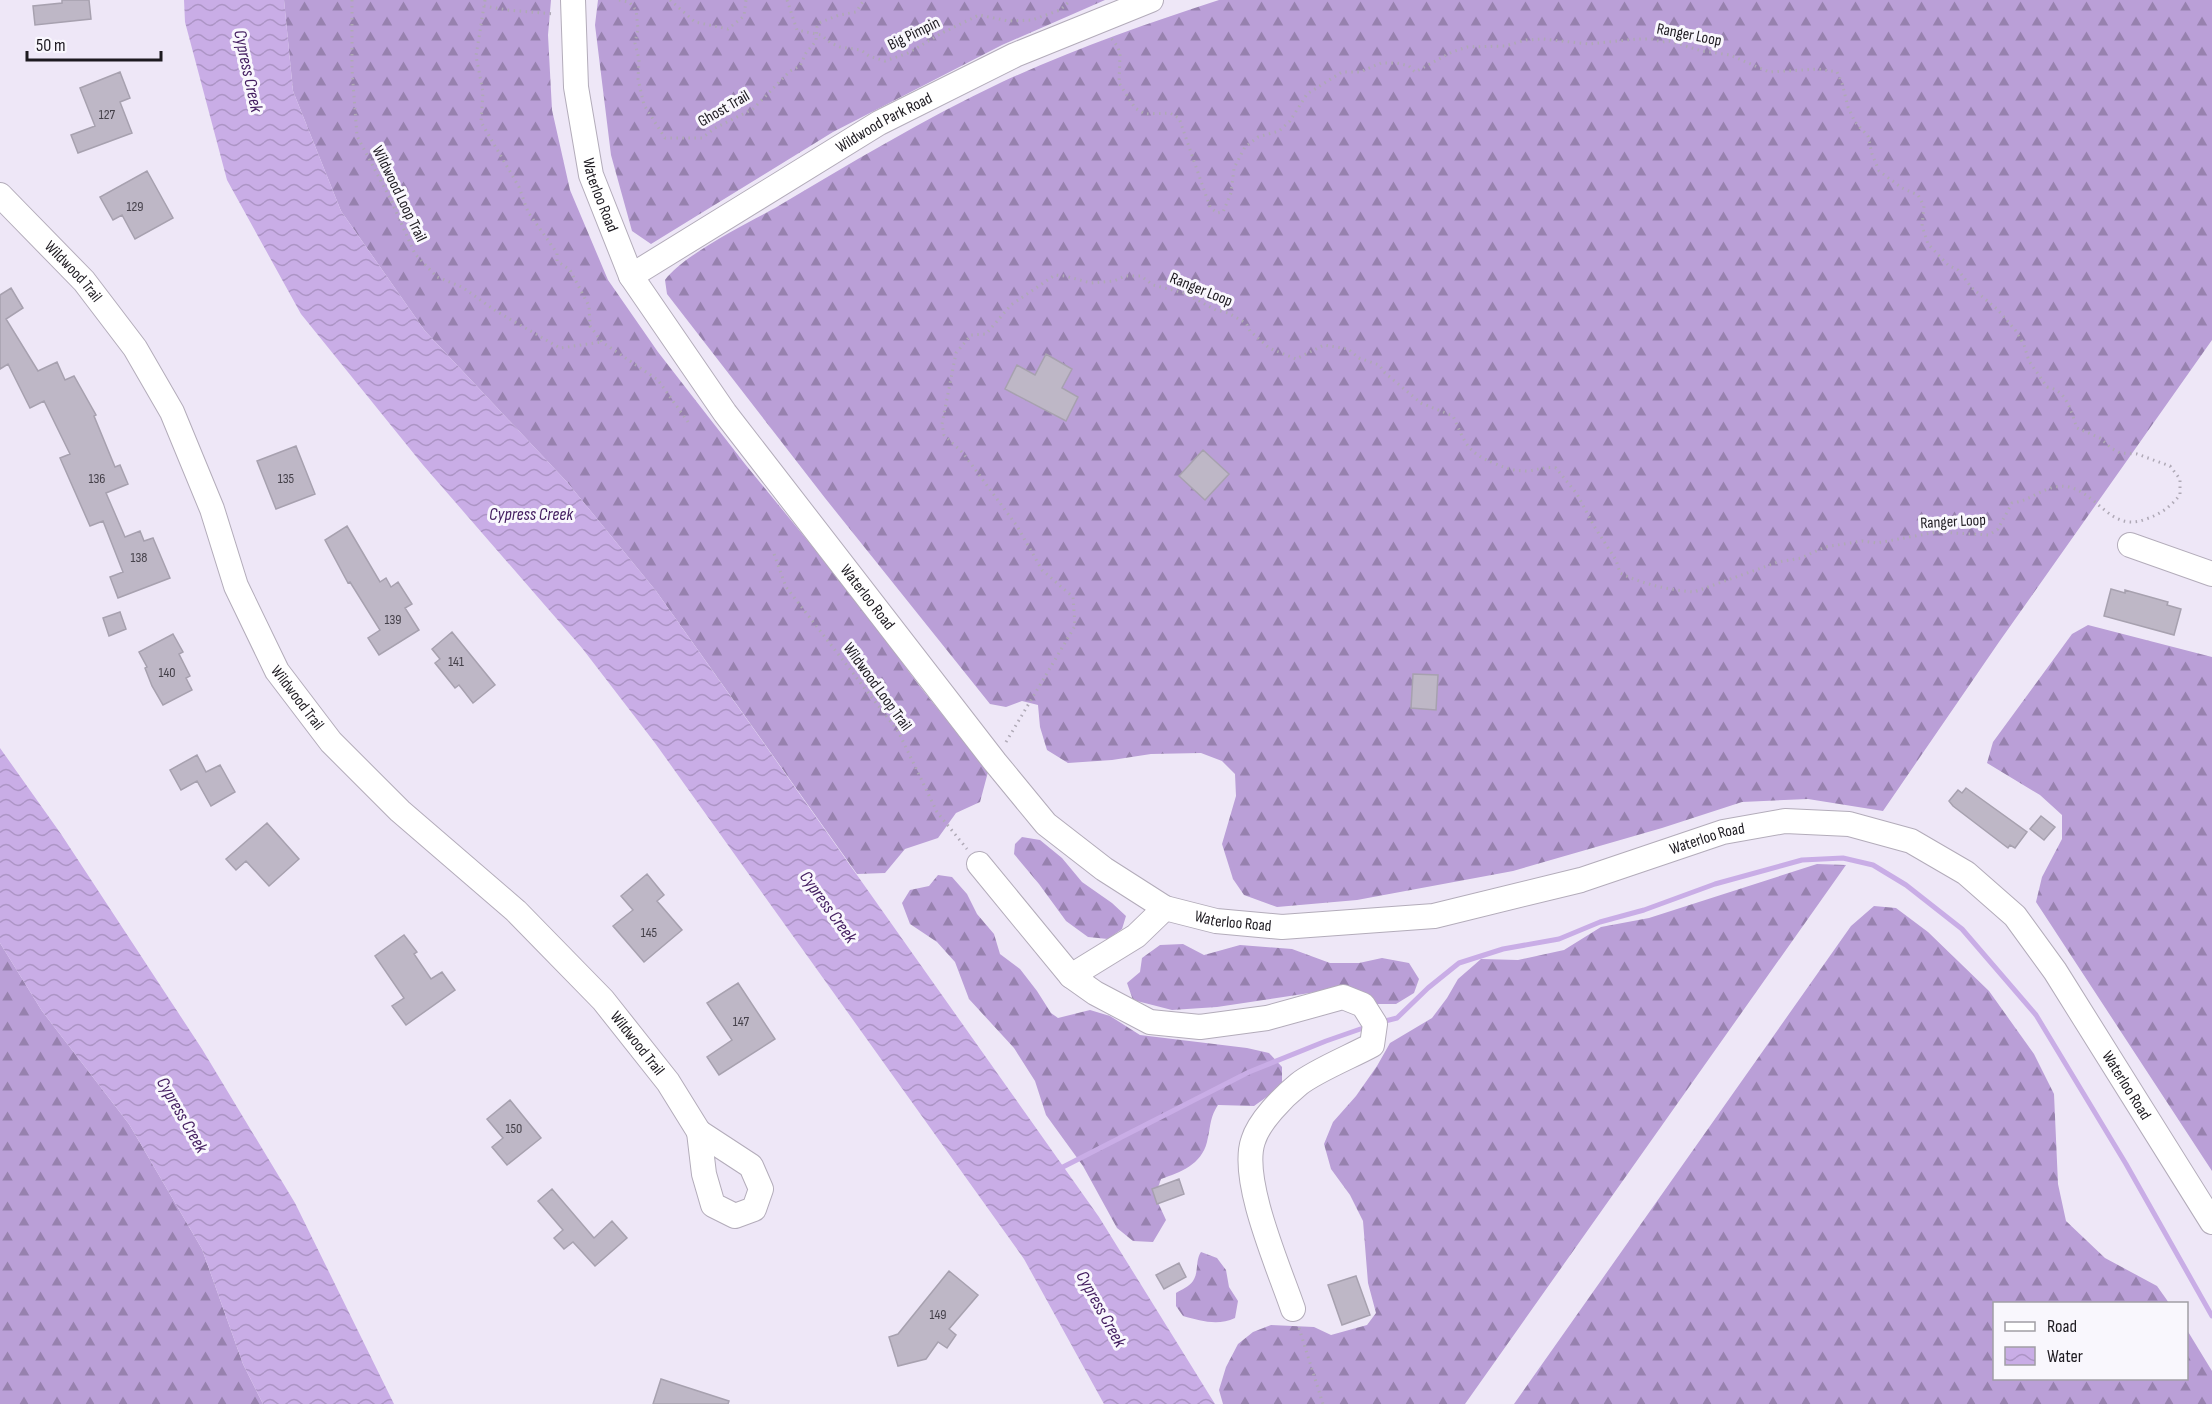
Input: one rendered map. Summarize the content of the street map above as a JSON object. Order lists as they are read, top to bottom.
{
  "streets": {
    "street": ["Wildwood Park Road", "Waterloo Road", "Wildwood Trail"],
    "path": [
      "Big Pimpin",
      "Ranger Loop",
      "Ghost Trail",
      "Wildwood Loop Trail"
    ]
  },
  "crossings": [
    ["Big Pimpin", "Ghost Trail"],
    ["Ranger Loop", "Wildwood Park Road"],
    ["Ranger Loop", "Waterloo Road"],
    ["Wildwood Park Road", "Waterloo Road"]
  ],
  "water": ["Cypress Creek"],
  "house_numbers": [
    "127",
    "129",
    "136",
    "135",
    "138",
    "139",
    "141",
    "140",
    "145",
    "147",
    "150",
    "149"
  ],
  "legend": ["Road", "Water"],
  "scale_bar": "50 m"
}
